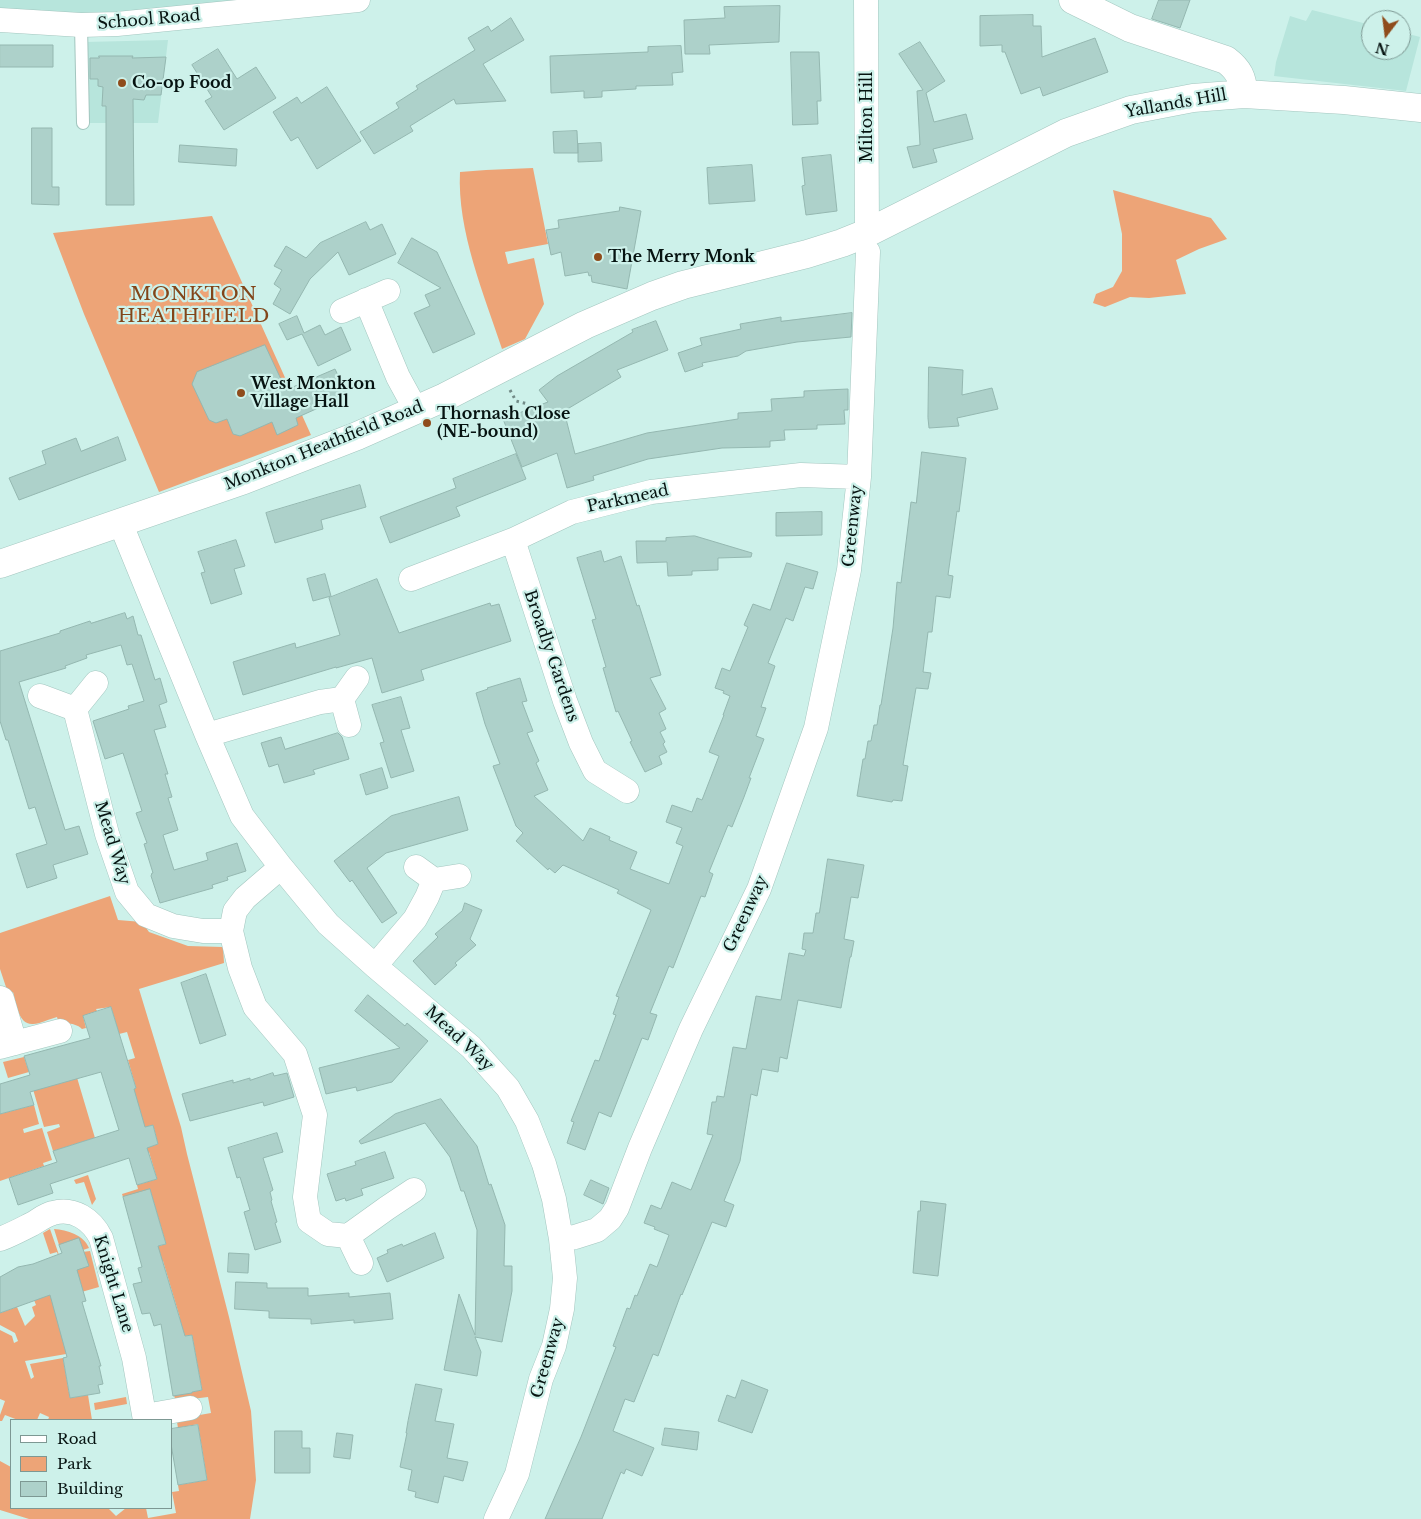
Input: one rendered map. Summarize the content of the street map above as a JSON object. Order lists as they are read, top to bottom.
{
  "streets": {
    "street": [
      "School Road",
      "Yallands Hill",
      "Milton Hill",
      "Monkton Heathfield Road",
      "Parkmead",
      "Greenway",
      "Broadly Gardens",
      "Mead Way",
      "Knight Lane"
    ]
  },
  "crossings": [
    ["Yallands Hill", "Milton Hill"],
    ["Yallands Hill", "Monkton Heathfield Road"],
    ["Yallands Hill", "Greenway"],
    ["Milton Hill", "Monkton Heathfield Road"],
    ["Milton Hill", "Greenway"],
    ["Monkton Heathfield Road", "Greenway"],
    ["Monkton Heathfield Road", "Mead Way"],
    ["Parkmead", "Greenway"],
    ["Parkmead", "Broadly Gardens"],
    ["Greenway", "Mead Way"]
  ],
  "districts": ["MONKTON HEATHFIELD"],
  "places": [
    "Co-op Food",
    "The Merry Monk",
    "West Monkton Village Hall",
    "Thornash Close (NE-bound)"
  ],
  "legend": ["Road", "Park", "Building"],
  "north": "bottom"
}
